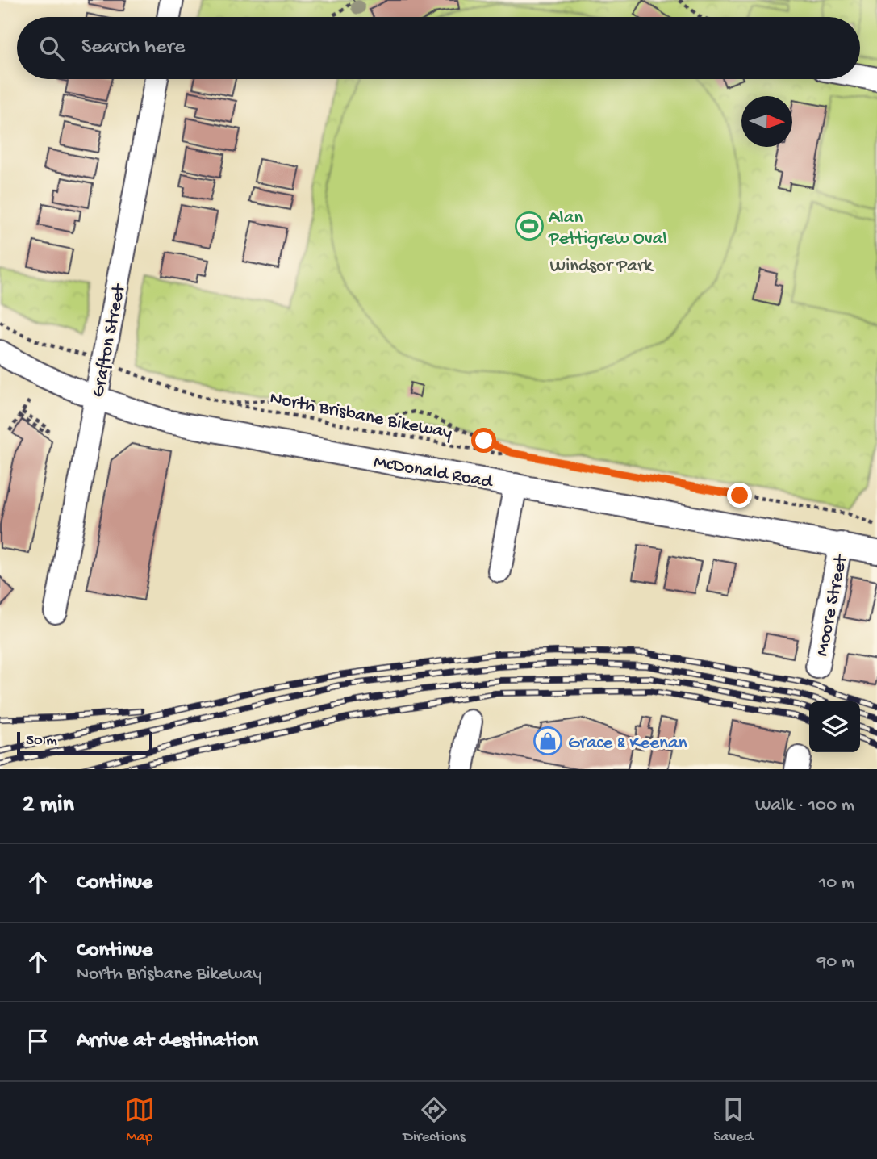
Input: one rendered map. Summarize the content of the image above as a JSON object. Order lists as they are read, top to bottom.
{
  "streets": {
    "street": ["Grafton Street", "McDonald Road", "Moore Street"],
    "path": ["North Brisbane Bikeway"]
  },
  "crossings": [
    ["Grafton Street", "McDonald Road"],
    ["McDonald Road", "Moore Street"]
  ],
  "parks": ["Windsor Park"],
  "places": {
    "sports": ["Alan Pettigrew Oval"],
    "shop": ["Grace & Keenan"]
  },
  "scale_bar": "50 m",
  "north": "right",
  "page": {
    "search": "Search here",
    "scale": "50 m",
    "heading": ["2 min", "Walk · 100 m"],
    "list": [
      ["Continue", "10 m"],
      ["Continue", "North Brisbane Bikeway", "90 m"],
      "Arrive at destination"
    ],
    "nav": ["Map", "Directions", "Saved"]
  }
}
